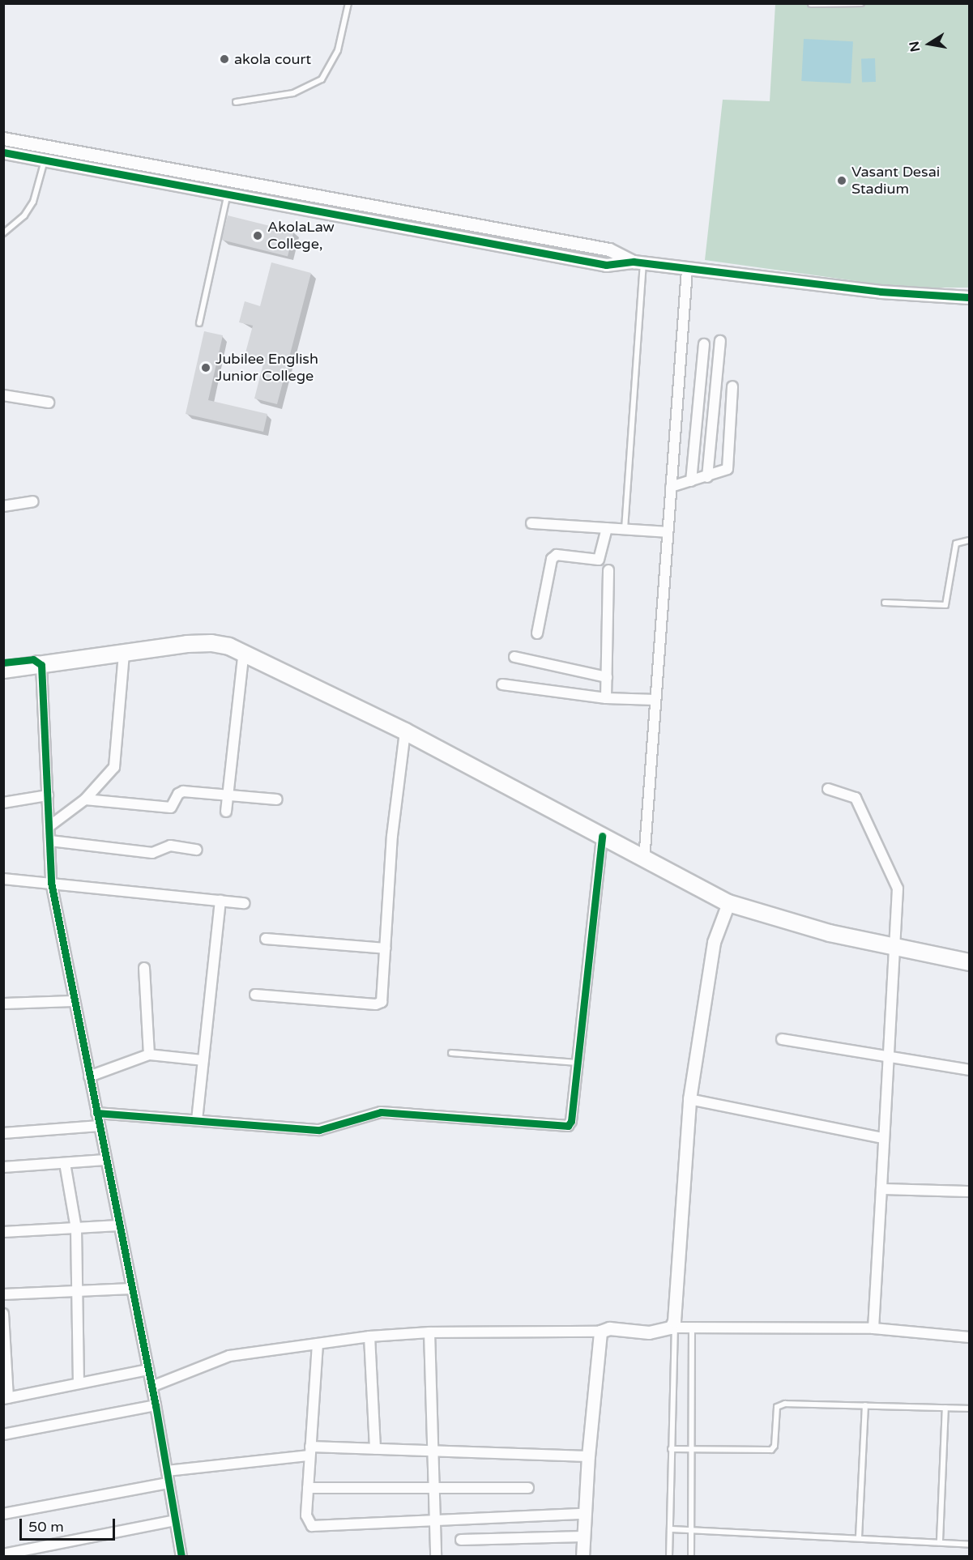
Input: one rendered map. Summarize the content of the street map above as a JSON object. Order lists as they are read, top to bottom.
{
  "places": [
    "akola court",
    "Vasant Desai Stadium",
    "AkolaLaw College,",
    "Jubilee English Junior College"
  ],
  "scale_bar": "50 m",
  "north": "left"
}
